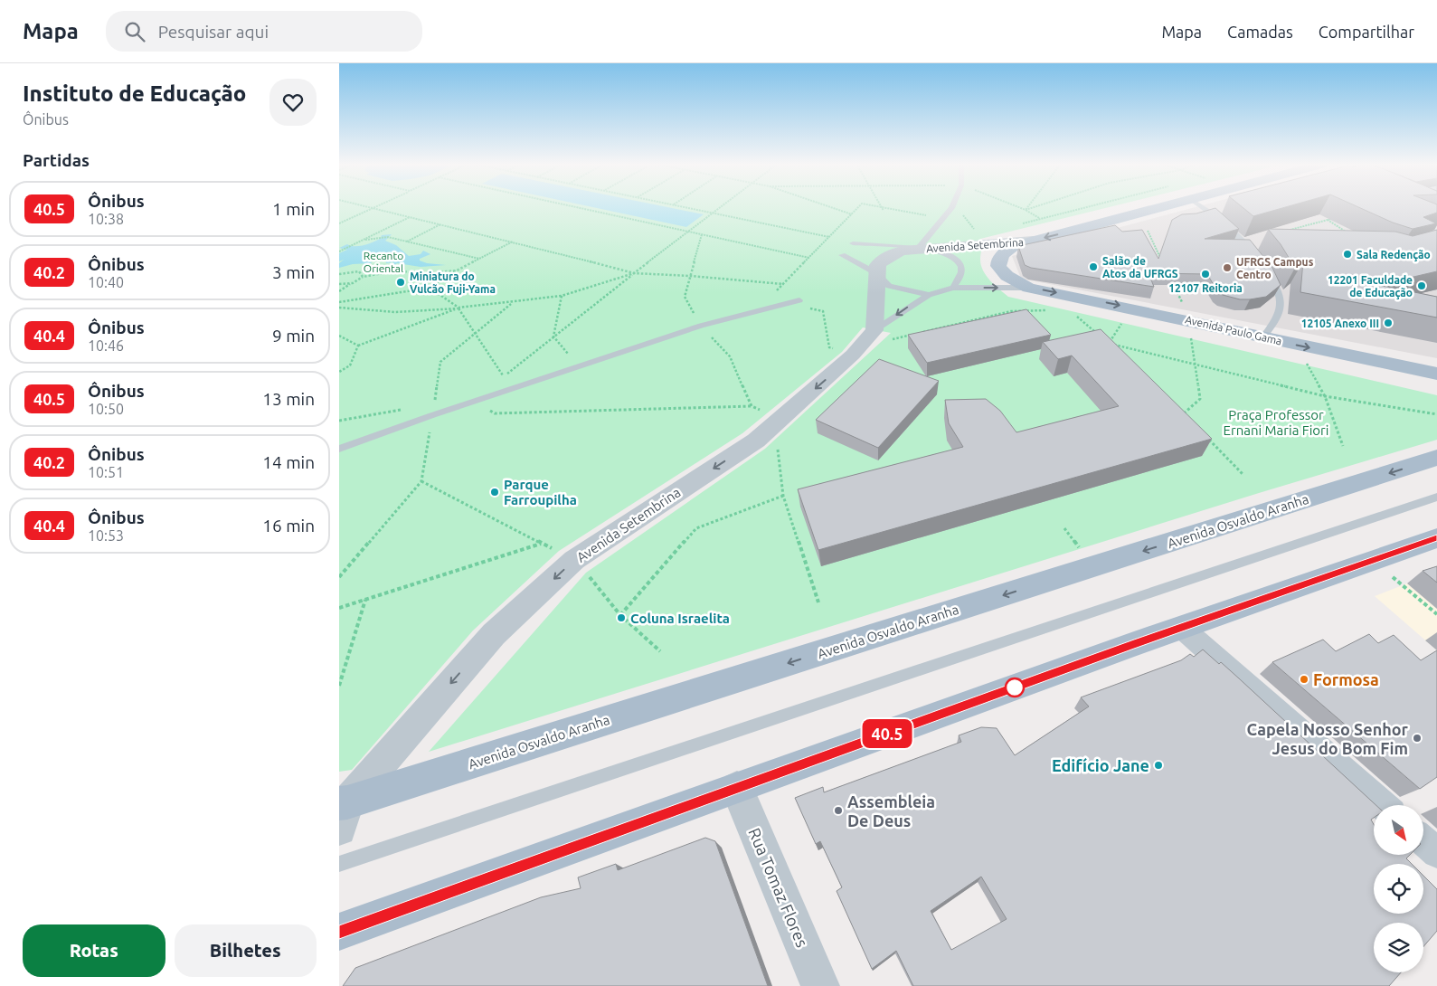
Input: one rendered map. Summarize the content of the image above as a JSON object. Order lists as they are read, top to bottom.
{
  "streets": {
    "main road": ["Avenida Paulo Gama", "Avenida Osvaldo Aranha"],
    "street": ["Avenida Setembrina", "Rua Tomaz Flores"]
  },
  "crossings": [
    ["Avenida Setembrina", "Avenida Paulo Gama"],
    ["Avenida Setembrina", "Avenida Osvaldo Aranha"]
  ],
  "one_way": ["Avenida Setembrina"],
  "parks": ["Recanto Oriental", "Praça Professor Ernani Maria Fiori"],
  "places": [
    "Sala Redenção",
    "Salão de Atos da UFRGS",
    "UFRGS Campus Centro",
    "12107 Reitoria",
    "Miniatura do Vulcão Fuji-Yama",
    "12201 Faculdade de Educação",
    "12105 Anexo III",
    "Parque Farroupilha",
    "Coluna Israelita",
    "Formosa",
    "Capela Nosso Senhor Jesus do Bom Fim",
    "Edifício Jane",
    "Assembleia De Deus"
  ],
  "lines": ["bus line 40.5"],
  "north": "bottom right",
  "page": {
    "header": "Mapa",
    "search": "Pesquisar aqui",
    "nav": ["Mapa", "Camadas", "Compartilhar"],
    "heading": [
      ["Instituto de Educação", "Ônibus"],
      "Partidas"
    ],
    "on_map": "40.5",
    "list": [
      {
        "mark": "40.5",
        "name": "Ônibus",
        "note": "10:38",
        "value": "1 min"
      },
      {
        "mark": "40.2",
        "name": "Ônibus",
        "note": "10:40",
        "value": "3 min"
      },
      {
        "mark": "40.4",
        "name": "Ônibus",
        "note": "10:46",
        "value": "9 min"
      },
      {
        "mark": "40.5",
        "name": "Ônibus",
        "note": "10:50",
        "value": "13 min"
      },
      {
        "mark": "40.2",
        "name": "Ônibus",
        "note": "10:51",
        "value": "14 min"
      },
      {
        "mark": "40.4",
        "name": "Ônibus",
        "note": "10:53",
        "value": "16 min"
      }
    ],
    "buttons": ["Rotas", "Bilhetes"]
  }
}
